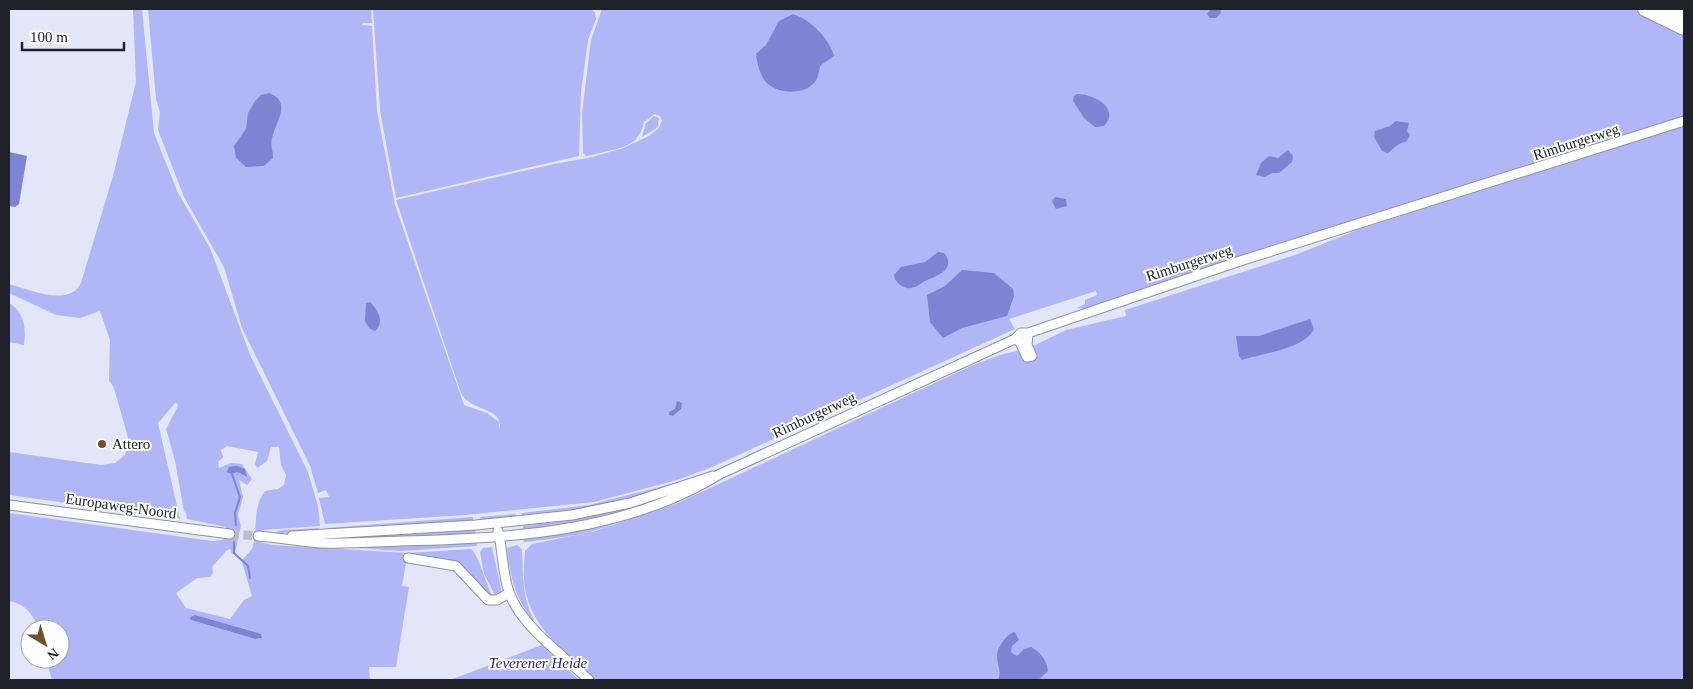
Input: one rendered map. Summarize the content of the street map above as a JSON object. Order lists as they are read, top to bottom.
{
  "streets": {
    "street": ["Rimburgerweg", "Europaweg-Noord"]
  },
  "parks": ["Teverener Heide"],
  "places": ["Attero"],
  "scale_bar": "100 m",
  "north": "bottom right"
}
